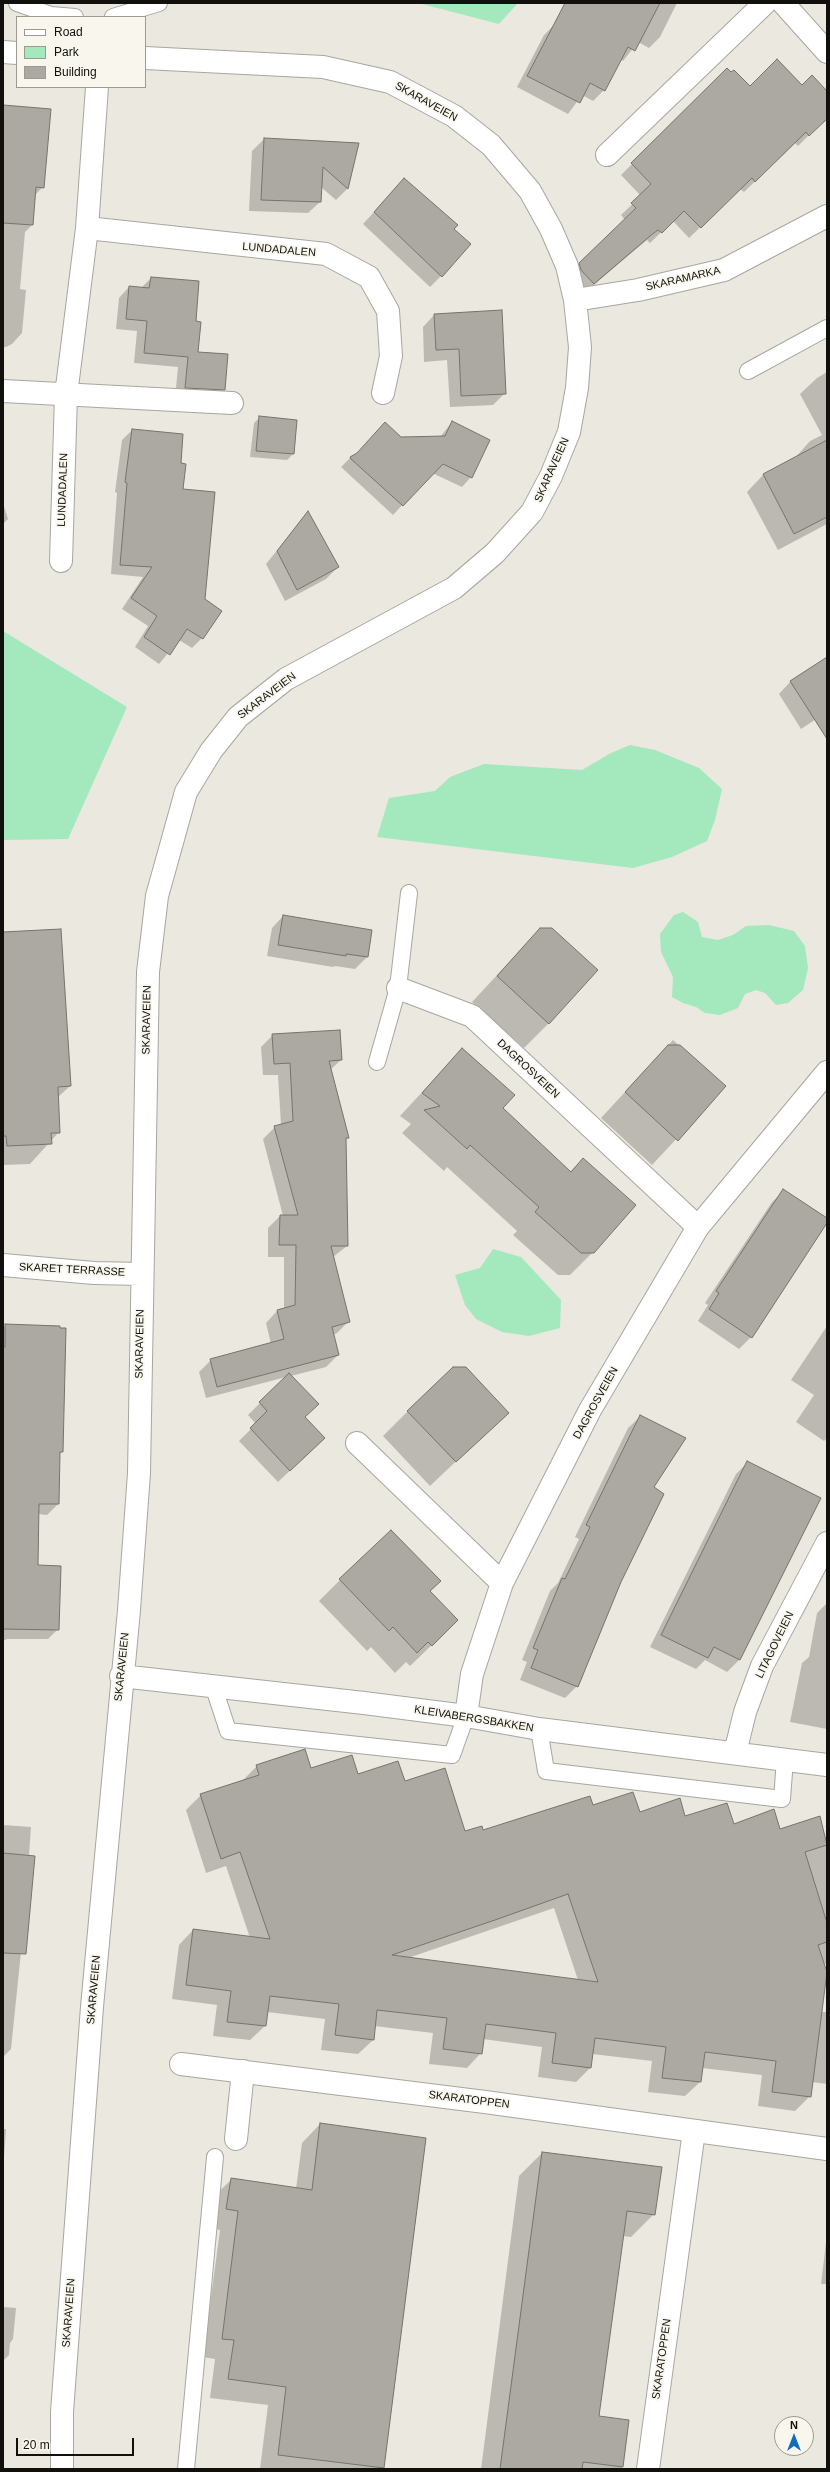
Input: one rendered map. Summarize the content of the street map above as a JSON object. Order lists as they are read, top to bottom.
{
  "streets": {
    "street": [
      "SKARAVEIEN",
      "LUNDADALEN",
      "SKARAMARKA",
      "DAGROSVEIEN",
      "SKARET TERRASSE",
      "LITAGOVEIEN",
      "KLEIVABERGSBAKKEN",
      "SKARATOPPEN"
    ]
  },
  "crossings": [
    ["SKARAVEIEN", "SKARAMARKA"],
    ["SKARAVEIEN", "SKARET TERRASSE"],
    ["SKARAVEIEN", "KLEIVABERGSBAKKEN"],
    ["DAGROSVEIEN", "KLEIVABERGSBAKKEN"],
    ["LITAGOVEIEN", "KLEIVABERGSBAKKEN"]
  ],
  "legend": ["Road", "Park", "Building"],
  "scale_bar": "20 m",
  "north": "top"
}
